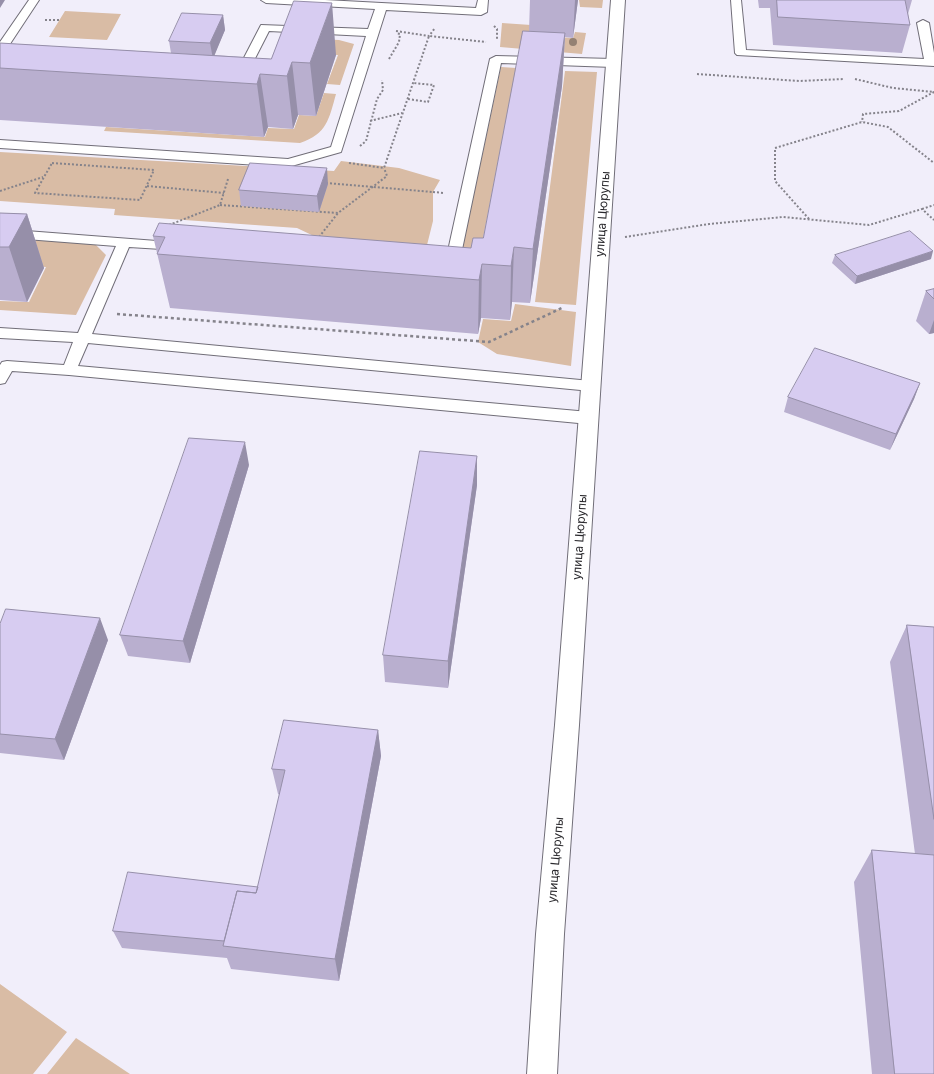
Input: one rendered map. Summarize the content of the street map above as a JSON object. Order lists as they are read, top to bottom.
{
  "streets": {
    "street": ["улица Цюрупы"]
  }
}
